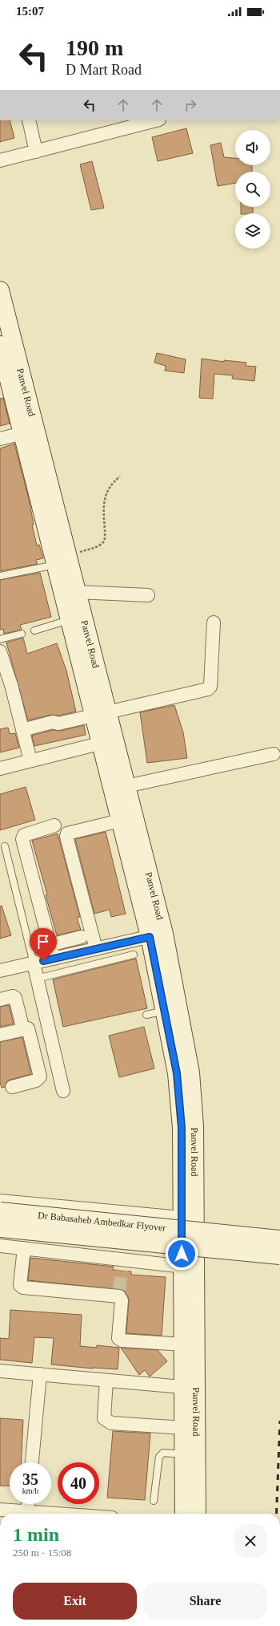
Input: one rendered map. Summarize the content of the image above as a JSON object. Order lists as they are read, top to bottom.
{
  "streets": {
    "street": ["Panvel Road", "Dr Babasaheb Ambedkar Flyover"]
  },
  "page": {
    "status": "15:07",
    "turn": ["190 m", "D Mart Road"],
    "speed": "35 km/h",
    "limit": "40",
    "heading": ["1 min", "250 m · 15:08"],
    "buttons": ["Exit", "Share"]
  }
}
